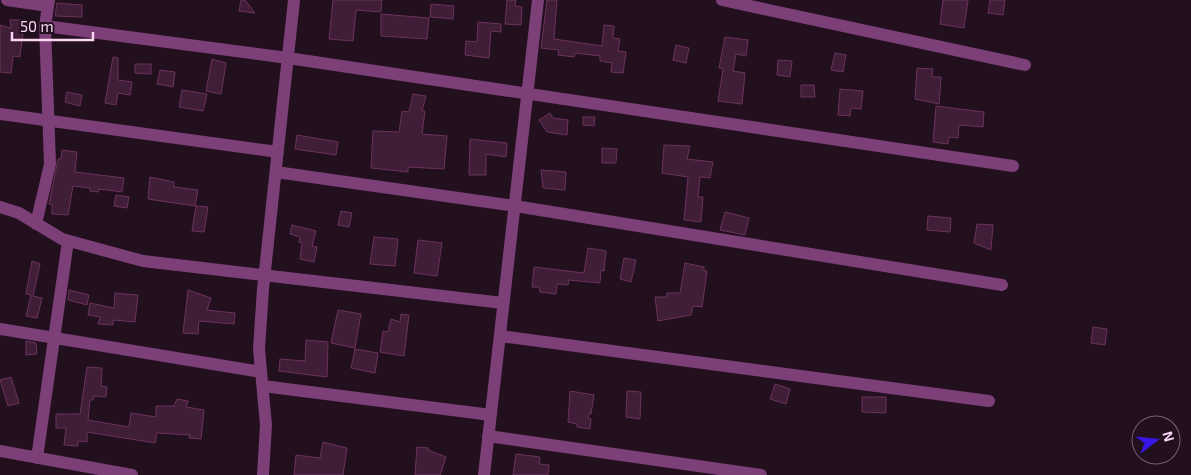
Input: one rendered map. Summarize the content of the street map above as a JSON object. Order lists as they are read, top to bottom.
{
  "scale_bar": "50 m",
  "north": "right"
}
